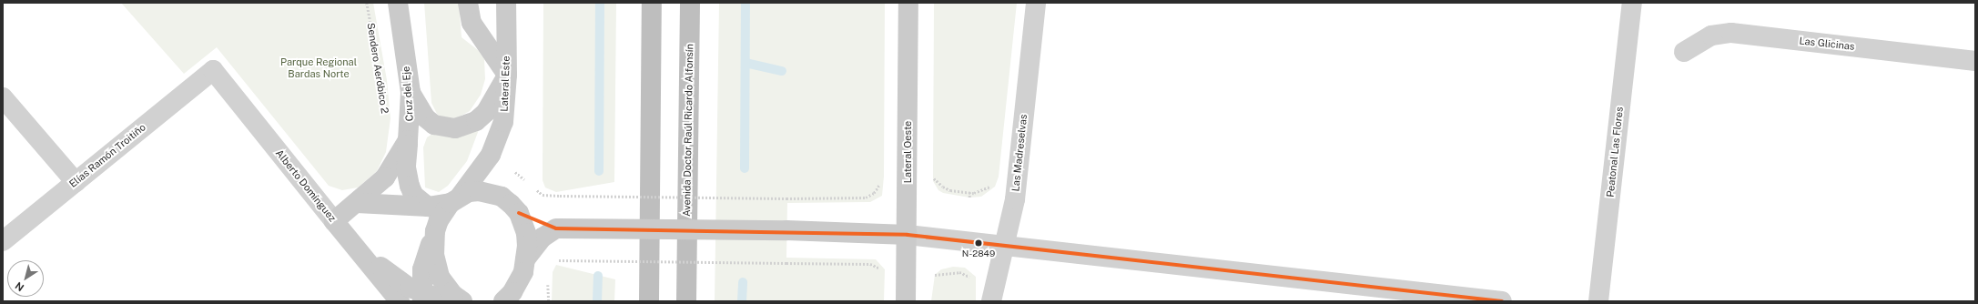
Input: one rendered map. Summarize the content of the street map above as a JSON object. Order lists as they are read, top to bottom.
{
  "streets": {
    "highway": ["Avenida Doctor Raúl Ricardo Alfonsín"],
    "main road": [
      "Lateral Este",
      "Cruz del Eje",
      "Lateral Oeste",
      "Alberto Domínguez"
    ],
    "street": [
      "Las Glicinas",
      "Peatonal Las Flores",
      "Las Madreselvas",
      "Elías Ramón Troitiño"
    ],
    "path": ["Sendero Aeróbico 2"]
  },
  "crossings": [
    ["Cruz del Eje", "Alberto Domínguez"],
    ["Elías Ramón Troitiño", "Alberto Domínguez"]
  ],
  "parks": ["Parque Regional Bardas Norte"],
  "places": ["N-2849"],
  "north": "bottom left"
}
